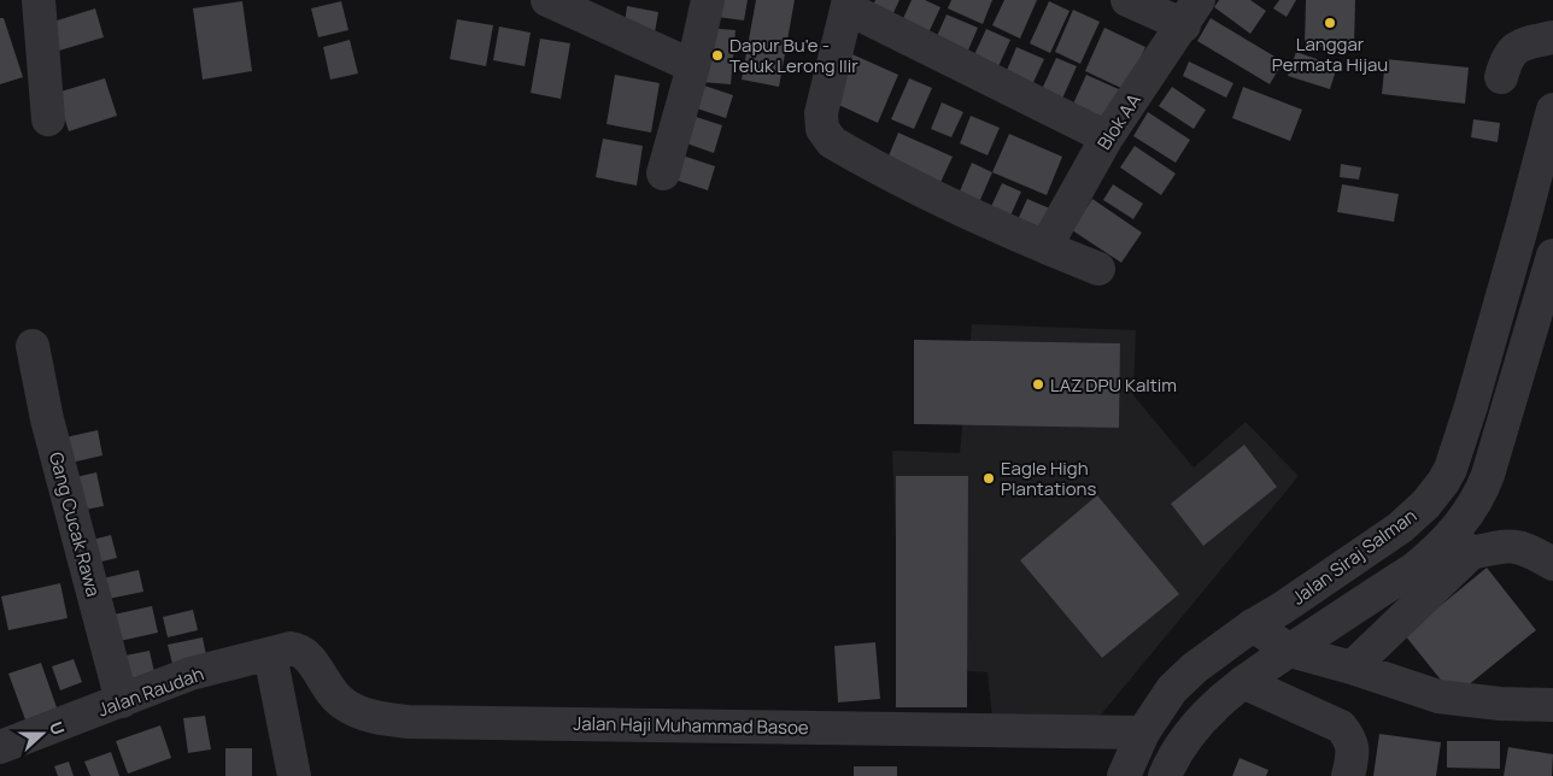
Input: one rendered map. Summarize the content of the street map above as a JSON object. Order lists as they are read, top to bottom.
{
  "streets": {
    "street": [
      "Blok AA",
      "Gang Cucak Rawa",
      "Jalan Siraj Salman",
      "Jalan Raudah",
      "Jalan Haji Muhammad Basoe"
    ]
  },
  "crossings": [
    ["Gang Cucak Rawa", "Jalan Raudah"],
    ["Jalan Siraj Salman", "Jalan Haji Muhammad Basoe"],
    ["Jalan Raudah", "Jalan Haji Muhammad Basoe"]
  ],
  "places": [
    "Langgar Permata Hijau",
    "Dapur Bu'e - Teluk Lerong Ilir",
    "LAZ DPU Kaltim",
    "Eagle High Plantations"
  ],
  "north": "right"
}
